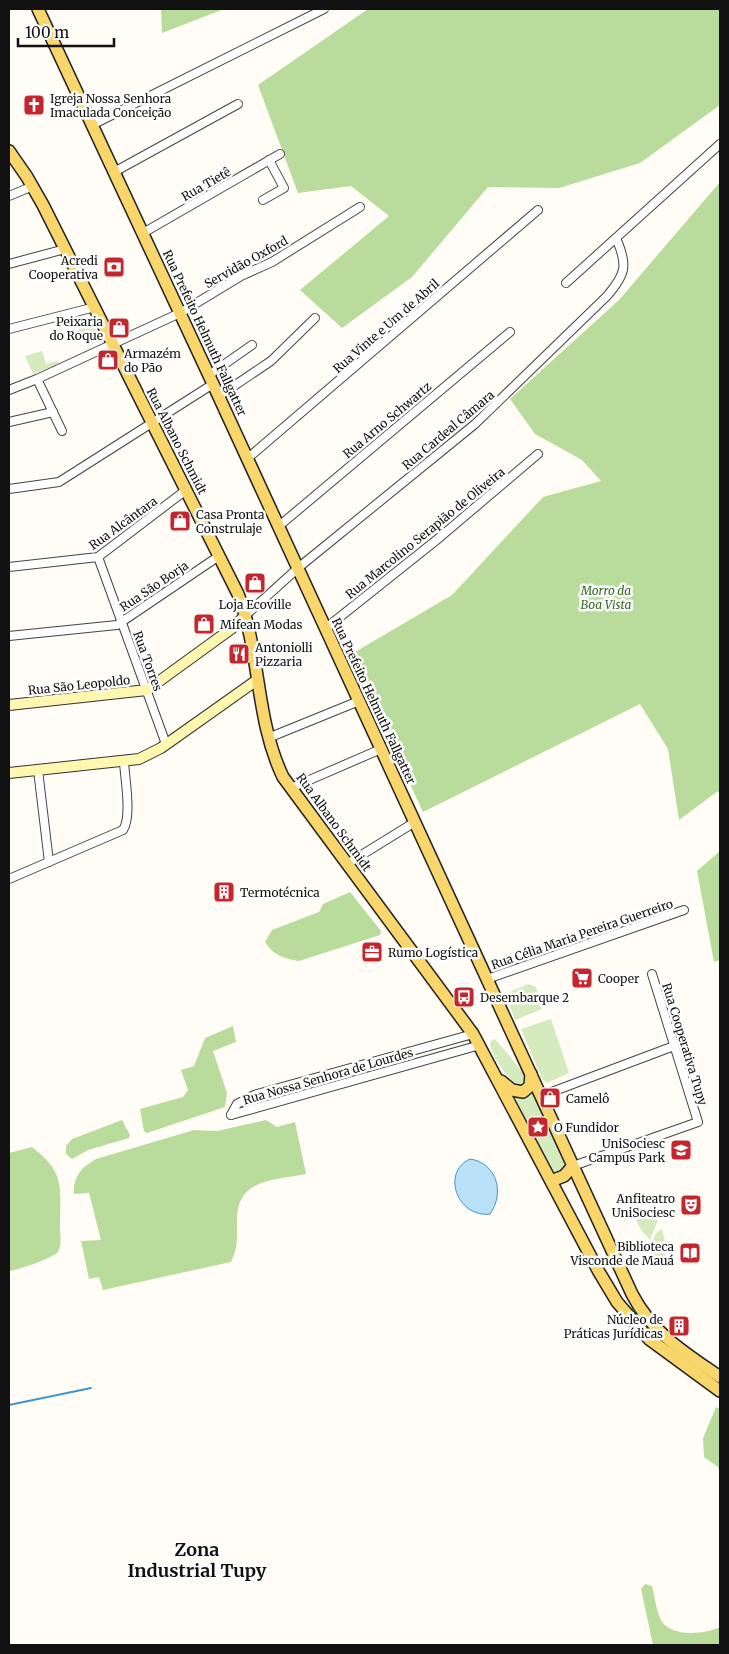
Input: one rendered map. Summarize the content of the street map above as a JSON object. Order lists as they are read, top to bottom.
{
  "streets": {
    "main road": ["Rua Prefeito Helmuth Fallgatter", "Rua Albano Schmidt"],
    "street": [
      "Rua Tietê",
      "Servidão Oxford",
      "Rua Vinte e Um de Abril",
      "Rua Arno Schwartz",
      "Rua Cardeal Câmara",
      "Rua Alcântara",
      "Rua Marcolino Serapião de Oliveira",
      "Rua São Borja",
      "Rua Torres",
      "Rua São Leopoldo",
      "Rua Célia Maria Pereira Guerreiro",
      "Rua Cooperativa Tupy",
      "Rua Nossa Senhora de Lourdes"
    ]
  },
  "crossings": [
    ["Rua Tietê", "Rua Prefeito Helmuth Fallgatter"],
    ["Servidão Oxford", "Rua Prefeito Helmuth Fallgatter"],
    ["Servidão Oxford", "Rua Albano Schmidt"],
    ["Rua Vinte e Um de Abril", "Rua Prefeito Helmuth Fallgatter"],
    ["Rua Prefeito Helmuth Fallgatter", "Rua Arno Schwartz"],
    ["Rua Prefeito Helmuth Fallgatter", "Rua Cardeal Câmara"],
    ["Rua Prefeito Helmuth Fallgatter", "Rua Marcolino Serapião de Oliveira"],
    ["Rua Prefeito Helmuth Fallgatter", "Rua Célia Maria Pereira Guerreiro"],
    ["Rua Prefeito Helmuth Fallgatter", "Rua Cooperativa Tupy"],
    ["Rua Cardeal Câmara", "Rua Albano Schmidt"],
    ["Rua Cardeal Câmara", "Rua São Leopoldo"],
    ["Rua Albano Schmidt", "Rua Alcântara"],
    ["Rua Albano Schmidt", "Rua São Borja"],
    ["Rua Albano Schmidt", "Rua São Leopoldo"],
    ["Rua Albano Schmidt", "Rua Nossa Senhora de Lourdes"],
    ["Rua Alcântara", "Rua Torres"],
    ["Rua São Borja", "Rua Torres"],
    ["Rua Torres", "Rua São Leopoldo"]
  ],
  "districts": ["Zona Industrial Tupy"],
  "parks": ["Morro da Boa Vista"],
  "places": {
    "church": ["Igreja Nossa Senhora Imaculada Conceição"],
    "bank": ["Acredi Cooperativa"],
    "shop": [
      "Peixaria do Roque",
      "Armazém do Pão",
      "Casa Pronta Construlaje",
      "Loja Ecoville",
      "Mifean Modas",
      "Camelô"
    ],
    "restaurant": ["Antoniolli Pizzaria"],
    "building": ["Termotécnica", "Núcleo de Práticas Jurídicas"],
    "office": ["Rumo Logística"],
    "supermarket": ["Cooper"],
    "bus stop": ["Desembarque 2"],
    "place": ["O Fundidor"],
    "school or university": ["UniSociesc Campus Park"],
    "theatre": ["Anfiteatro UniSociesc"],
    "library": ["Biblioteca Visconde de Mauá"]
  },
  "scale_bar": "100 m"
}
